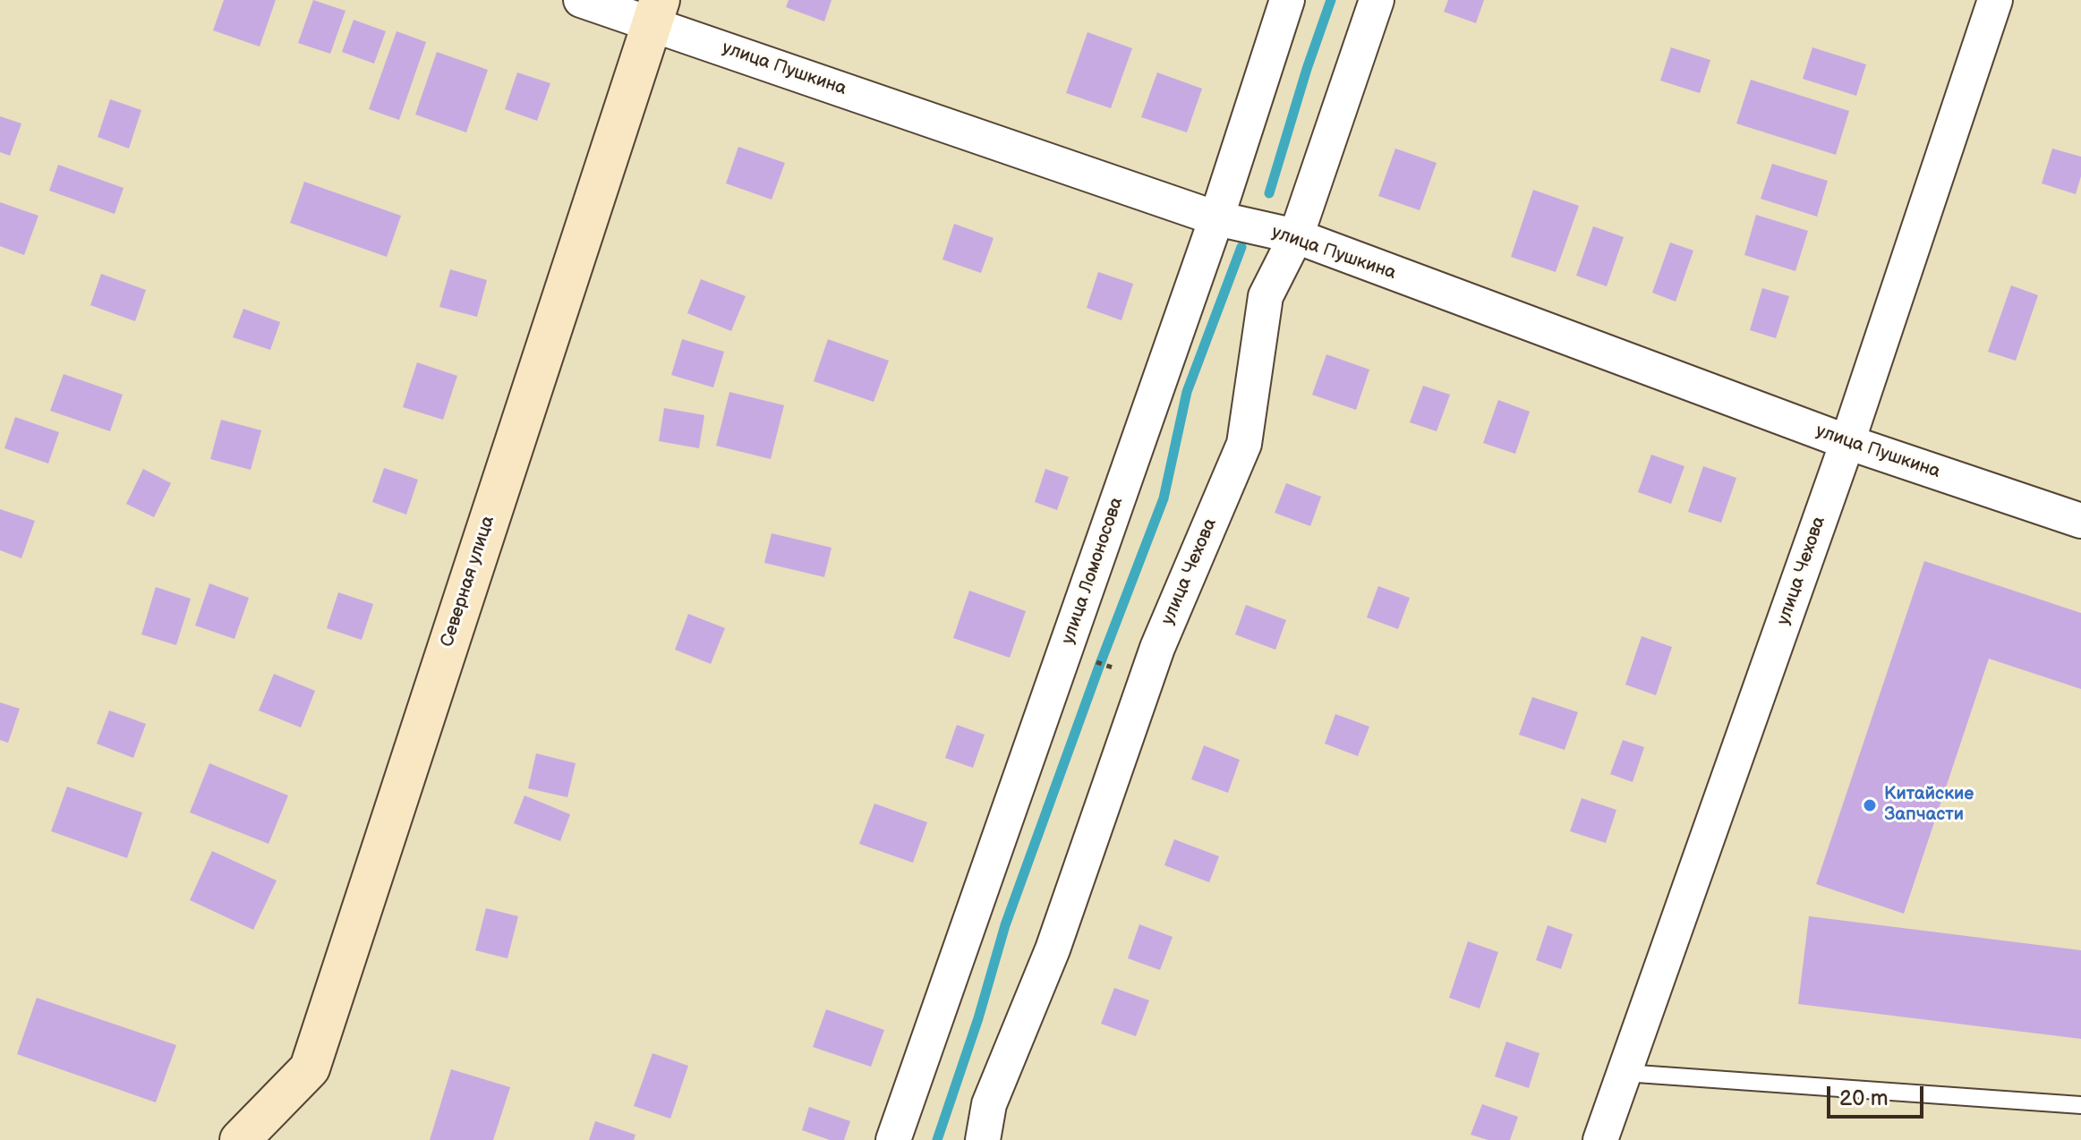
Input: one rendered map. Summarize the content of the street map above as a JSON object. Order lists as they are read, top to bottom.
{
  "streets": {
    "main road": ["Северная улица"],
    "street": ["улица Пушкина", "улица Ломоносова", "улица Чехова"]
  },
  "crossings": [
    ["улица Пушкина", "улица Ломоносова"],
    ["улица Пушкина", "улица Чехова"],
    ["улица Пушкина", "Северная улица"]
  ],
  "places": ["Китайские Запчасти"],
  "scale_bar": "20 m"
}
